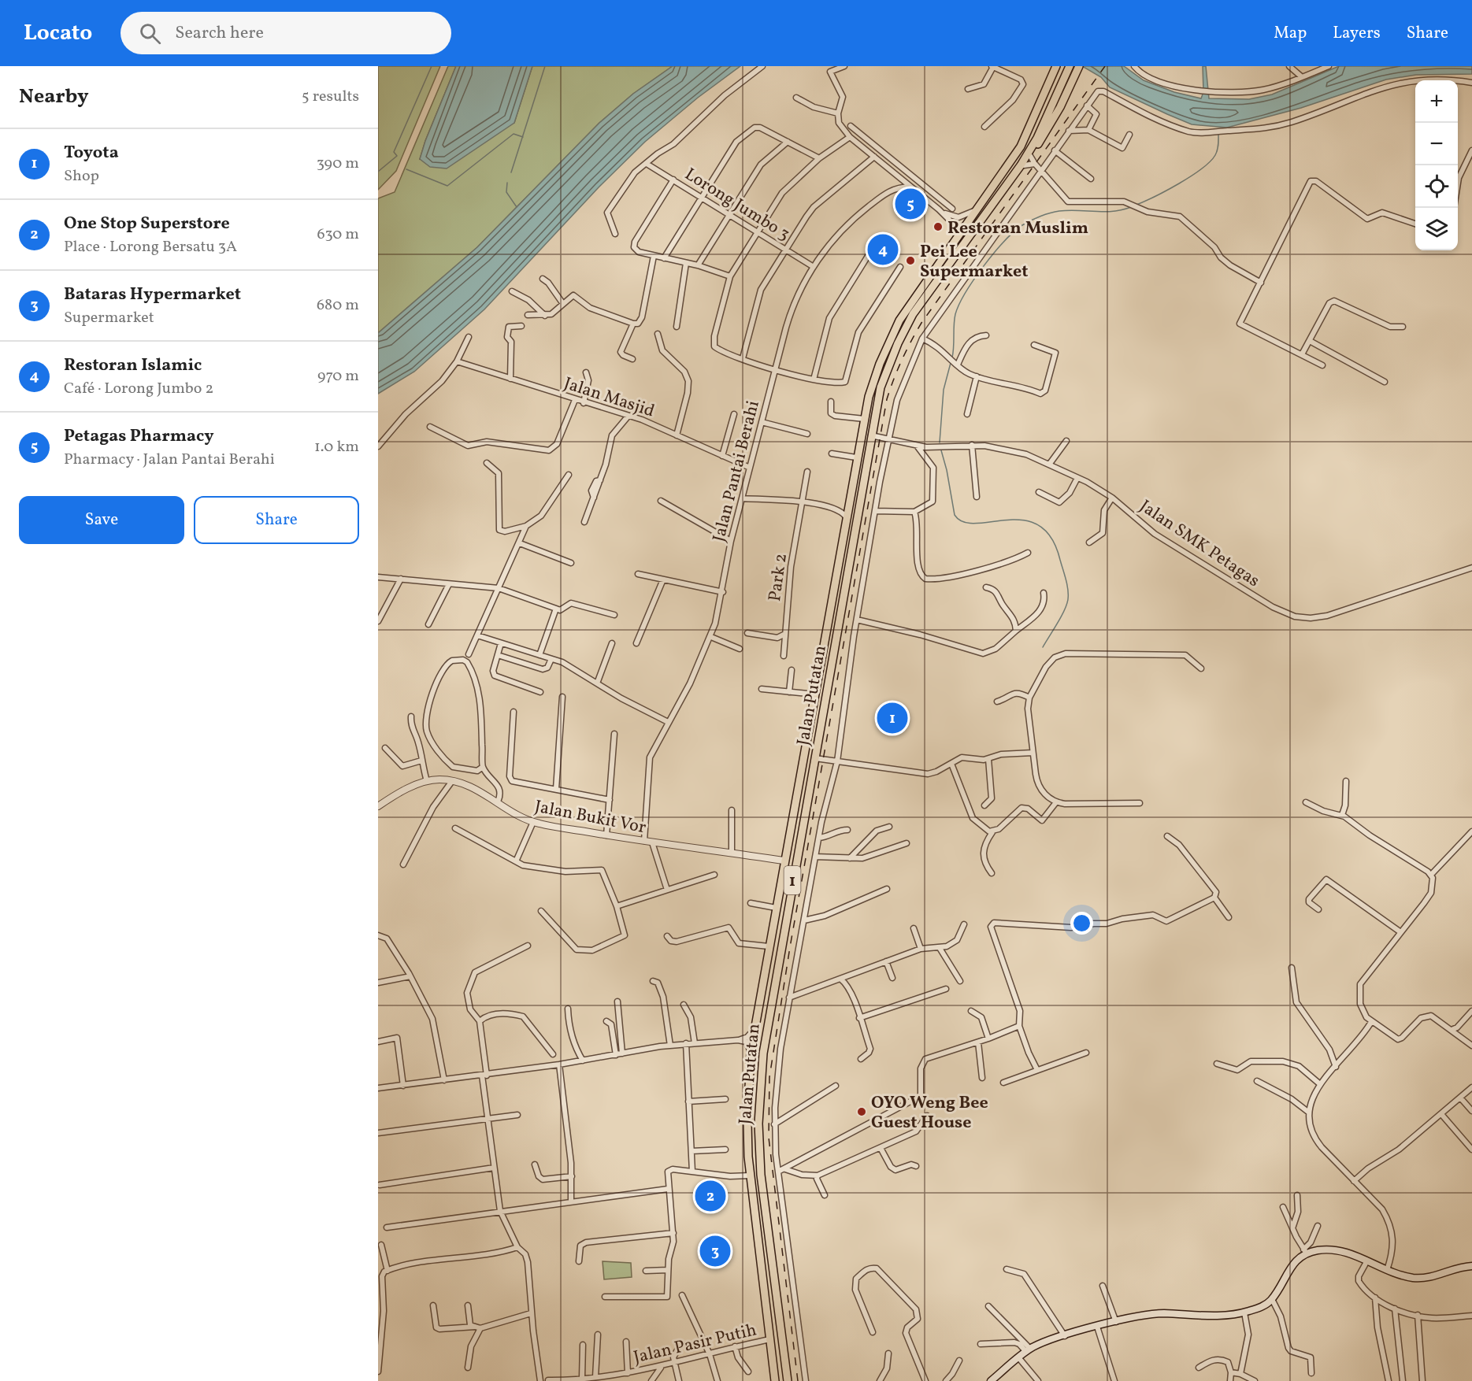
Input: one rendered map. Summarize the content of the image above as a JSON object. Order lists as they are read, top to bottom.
{
  "streets": {
    "highway": ["Jalan Putatan", "1"],
    "street": [
      "Lorong Jumbo 3",
      "Jalan Masjid",
      "Jalan Pantai Berahi",
      "Jalan SMK Petagas",
      "Park 2",
      "Jalan Bukit Vor",
      "Jalan Pasir Putih"
    ]
  },
  "crossings": [
    ["Lorong Jumbo 3", "Jalan Pantai Berahi"],
    ["Jalan Masjid", "Jalan Pantai Berahi"],
    ["Jalan Pantai Berahi", "Jalan Bukit Vor"],
    ["Jalan SMK Petagas", "Jalan Putatan"],
    ["Jalan Putatan", "Jalan Bukit Vor"],
    ["Jalan Putatan", "Jalan Pasir Putih"]
  ],
  "places": ["Restoran Muslim", "Pei Lee Supermarket", "OYO Weng Bee Guest House"],
  "page": {
    "header": "Locato",
    "search": "Search here",
    "nav": ["Map", "Layers", "Share"],
    "heading": ["Nearby", "5 results"],
    "map_buttons": ["+", "−"],
    "list": [
      {
        "mark": "1",
        "name": "Toyota",
        "note": "Shop",
        "value": "390 m"
      },
      {
        "mark": "2",
        "name": "One Stop Superstore",
        "note": "Place · Lorong Bersatu 3A",
        "value": "630 m"
      },
      {
        "mark": "3",
        "name": "Bataras Hypermarket",
        "note": "Supermarket",
        "value": "680 m"
      },
      {
        "mark": "4",
        "name": "Restoran Islamic",
        "note": "Café · Lorong Jumbo 2",
        "value": "970 m"
      },
      {
        "mark": "5",
        "name": "Petagas Pharmacy",
        "note": "Pharmacy · Jalan Pantai Berahi",
        "value": "1.0 km"
      }
    ],
    "pins": [
      "5",
      "4",
      "1",
      "2",
      "3"
    ],
    "buttons": ["Save", "Share"]
  }
}
